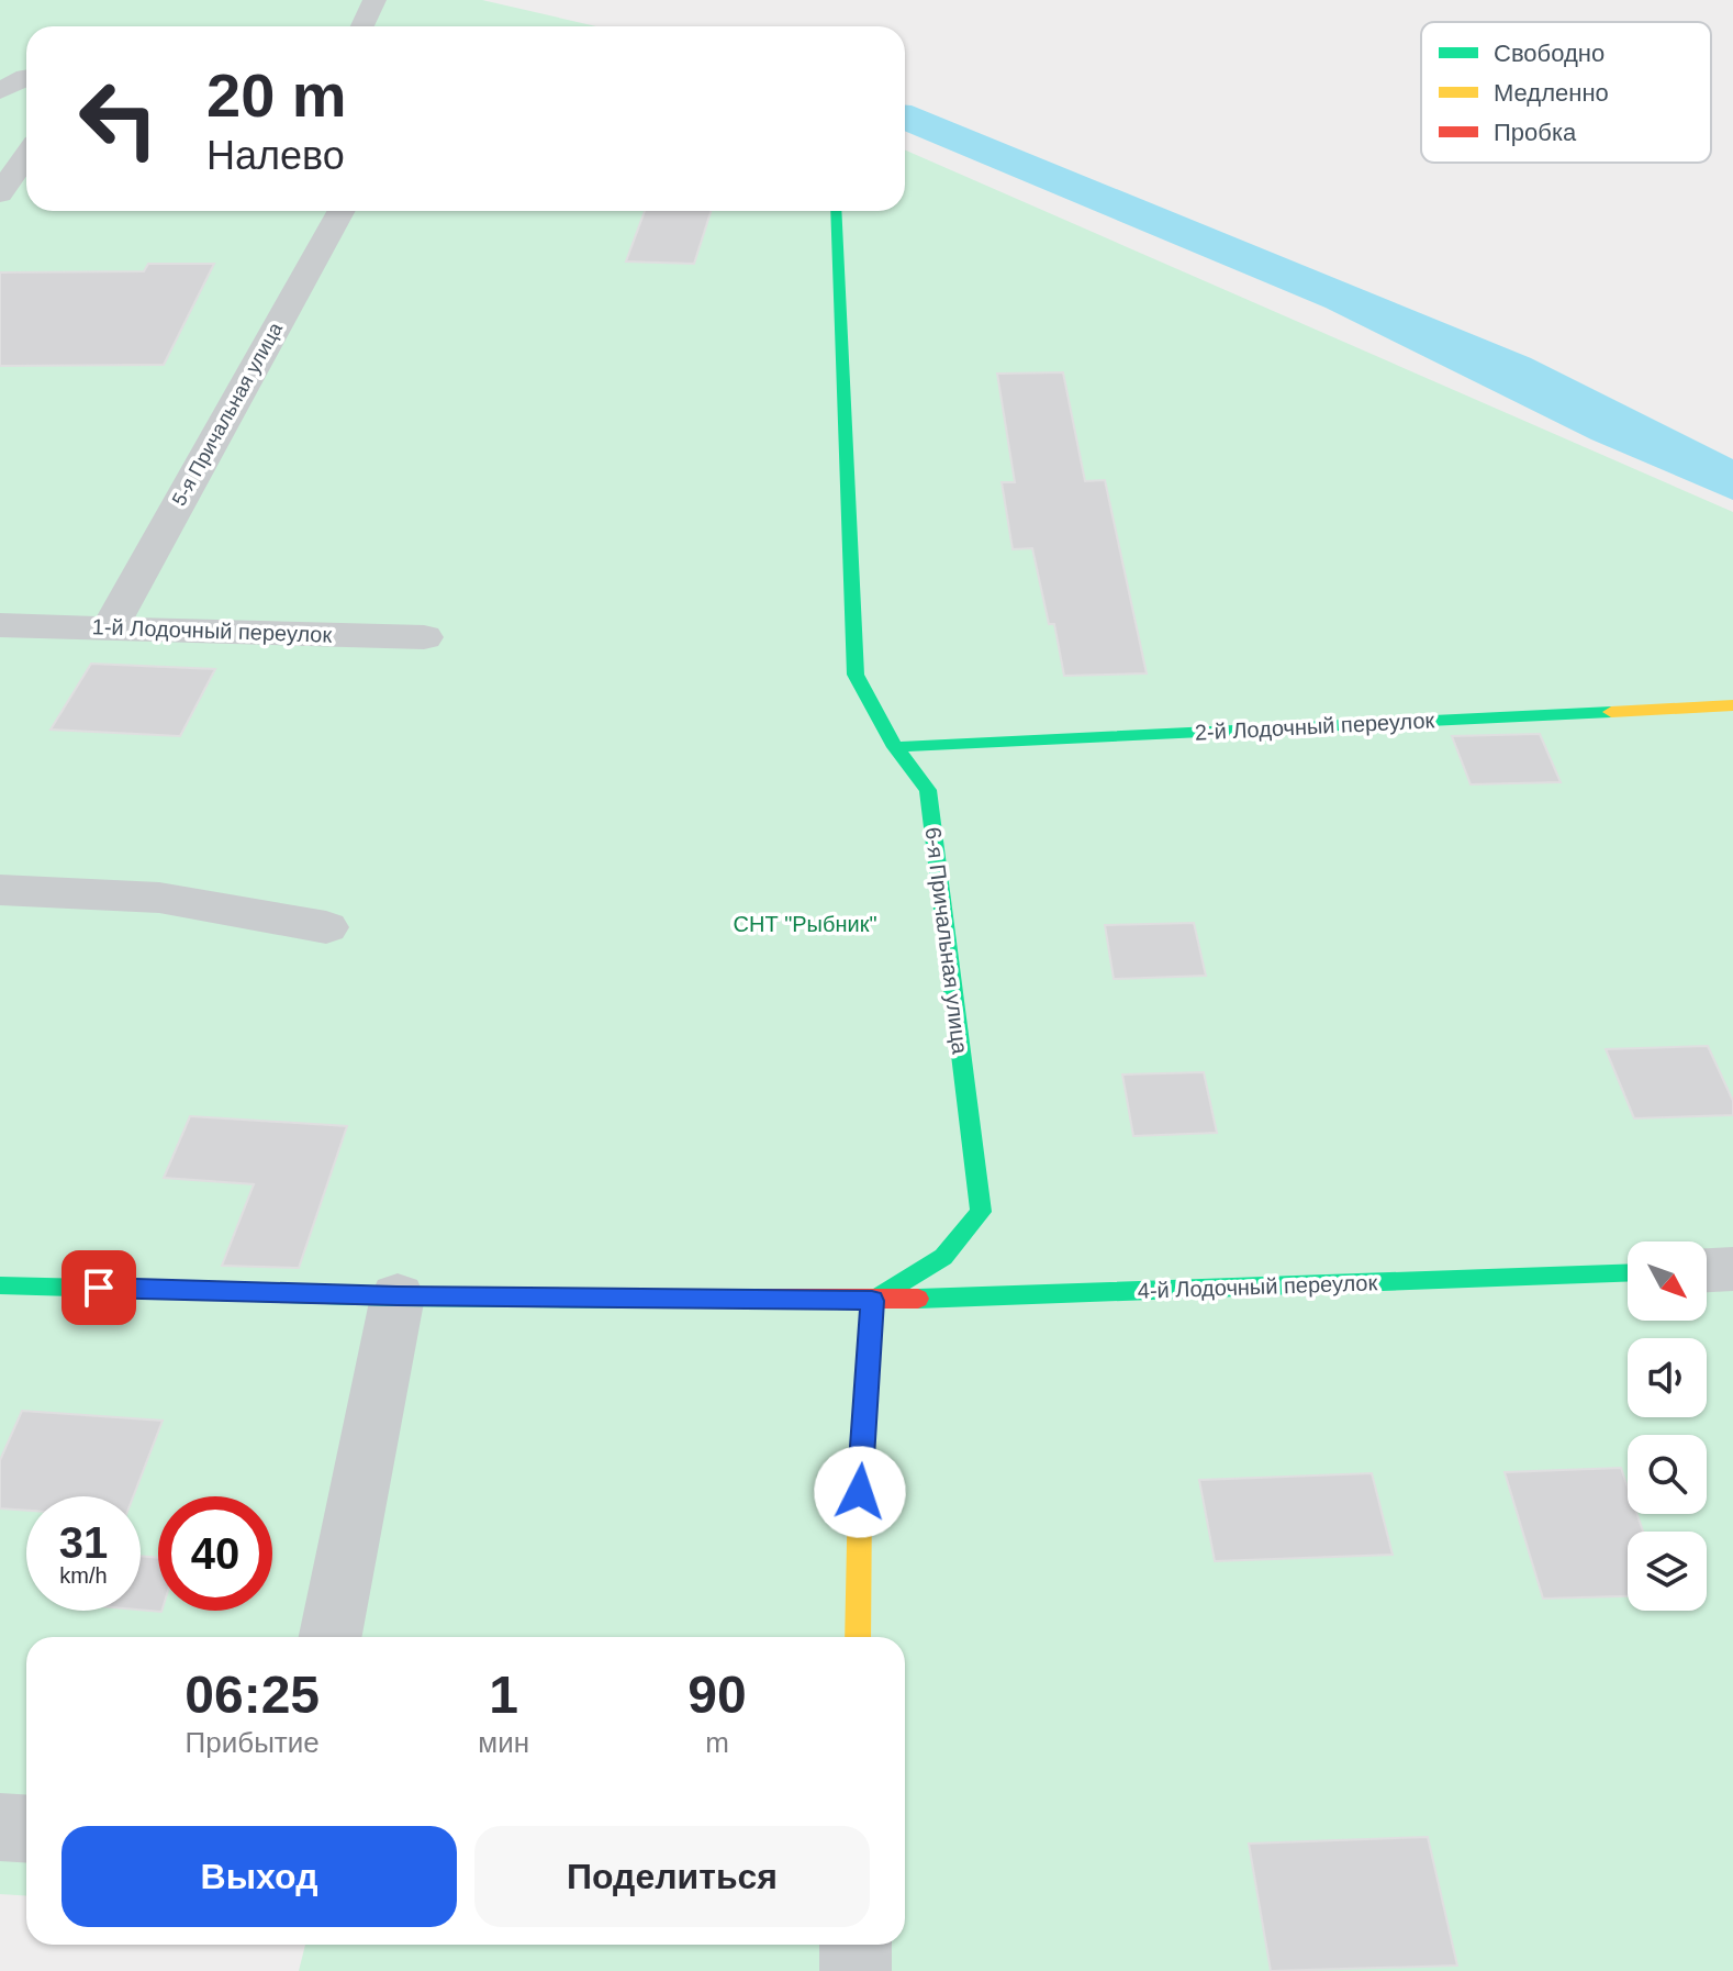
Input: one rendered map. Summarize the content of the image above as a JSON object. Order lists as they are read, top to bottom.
{
  "streets": {
    "street": [
      "5-я Причальная улица",
      "1-й Лодочный переулок",
      "2-й Лодочный переулок",
      "6-я Причальная улица",
      "4-й Лодочный переулок"
    ]
  },
  "crossings": [
    ["5-я Причальная улица", "1-й Лодочный переулок"],
    ["2-й Лодочный переулок", "6-я Причальная улица"],
    ["6-я Причальная улица", "4-й Лодочный переулок"]
  ],
  "parks": ["СНТ \"Рыбник\""],
  "legend": ["Свободно", "Медленно", "Пробка"],
  "north": "bottom right",
  "page": {
    "turn": ["20 m", "Налево"],
    "speed": "31 km/h",
    "limit": "40",
    "eta": [
      "06:25",
      "Прибытие",
      "1",
      "мин",
      "90",
      "m"
    ],
    "buttons": ["Выход", "Поделиться"]
  }
}
